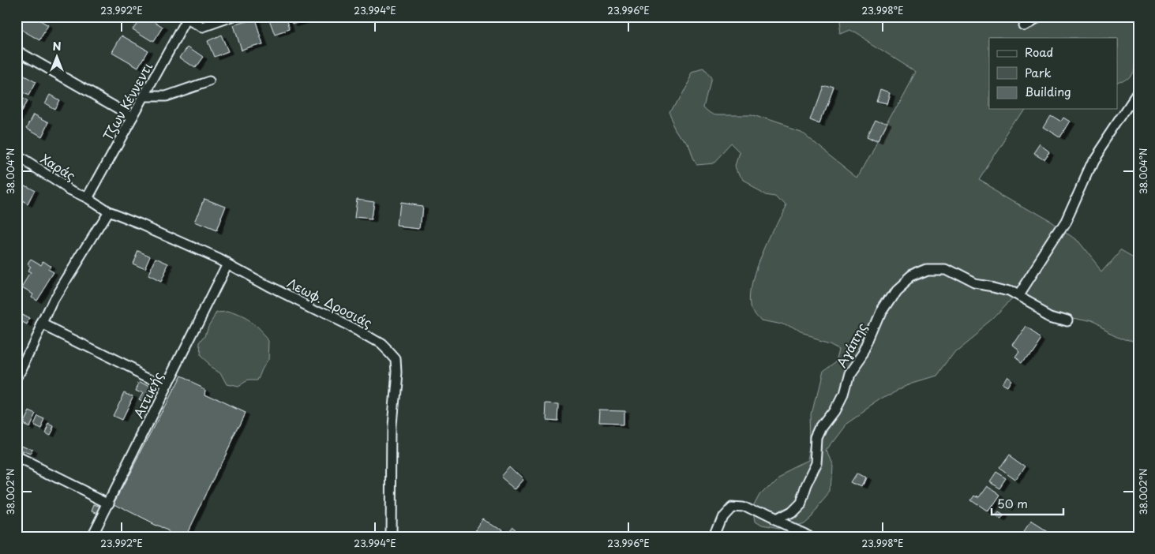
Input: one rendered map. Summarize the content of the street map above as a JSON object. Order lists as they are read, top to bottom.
{
  "streets": {
    "street": [
      "Τζων Κέννεντι",
      "Χαράς",
      "Λεωφ. Δροσιάς",
      "Αγάπης",
      "Αττικής"
    ]
  },
  "crossings": [
    ["Τζων Κέννεντι", "Χαράς"],
    ["Τζων Κέννεντι", "Λεωφ. Δροσιάς"],
    ["Χαράς", "Λεωφ. Δροσιάς"],
    ["Λεωφ. Δροσιάς", "Αττικής"]
  ],
  "legend": ["Road", "Park", "Building"],
  "scale_bar": "50 m",
  "north": "top",
  "coordinates": [
    "23.992°E",
    "23.994°E",
    "23.996°E",
    "23.998°E",
    "38.004°N",
    "38.002°N"
  ]
}
